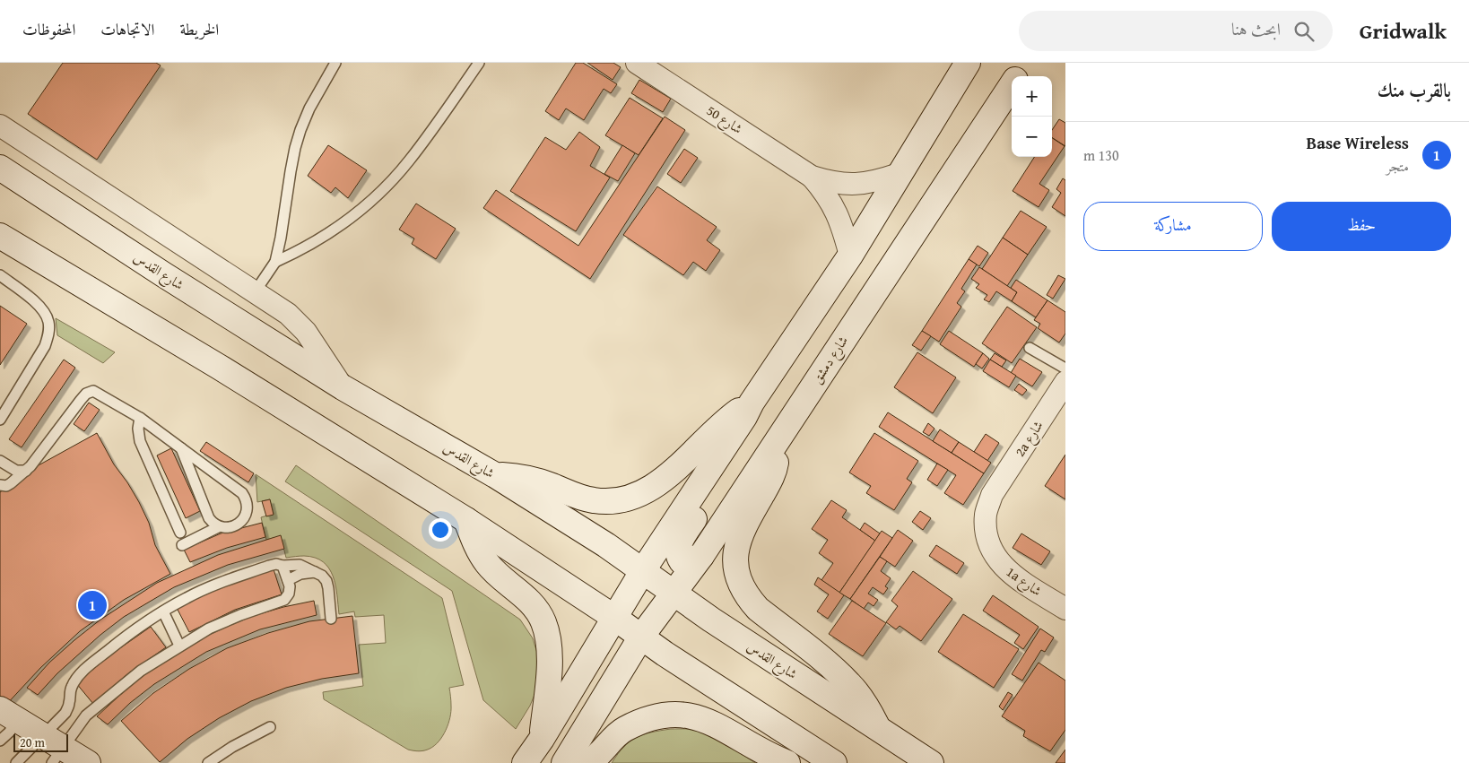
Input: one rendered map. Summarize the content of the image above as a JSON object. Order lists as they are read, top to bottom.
{
  "streets": {
    "main road": ["شارع القدس", "شارع دمشق"],
    "street": ["شارع 50", "2a شارع", "1a شارع"]
  },
  "crossings": [
    ["شارع القدس", "شارع دمشق"],
    ["2a شارع", "1a شارع"]
  ],
  "scale_bar": "20 m",
  "page": {
    "header": "Gridwalk",
    "search": "ابحث هنا",
    "nav": ["الخريطة", "الاتجاهات", "المحفوظات"],
    "heading": "بالقرب منك",
    "map_buttons": ["+", "−"],
    "list": [
      {
        "mark": "1",
        "name": "Base Wireless",
        "note": "متجر",
        "value": "130 m"
      }
    ],
    "buttons": ["حفظ", "مشاركة"],
    "pins": "1",
    "scale": "20 m"
  }
}
